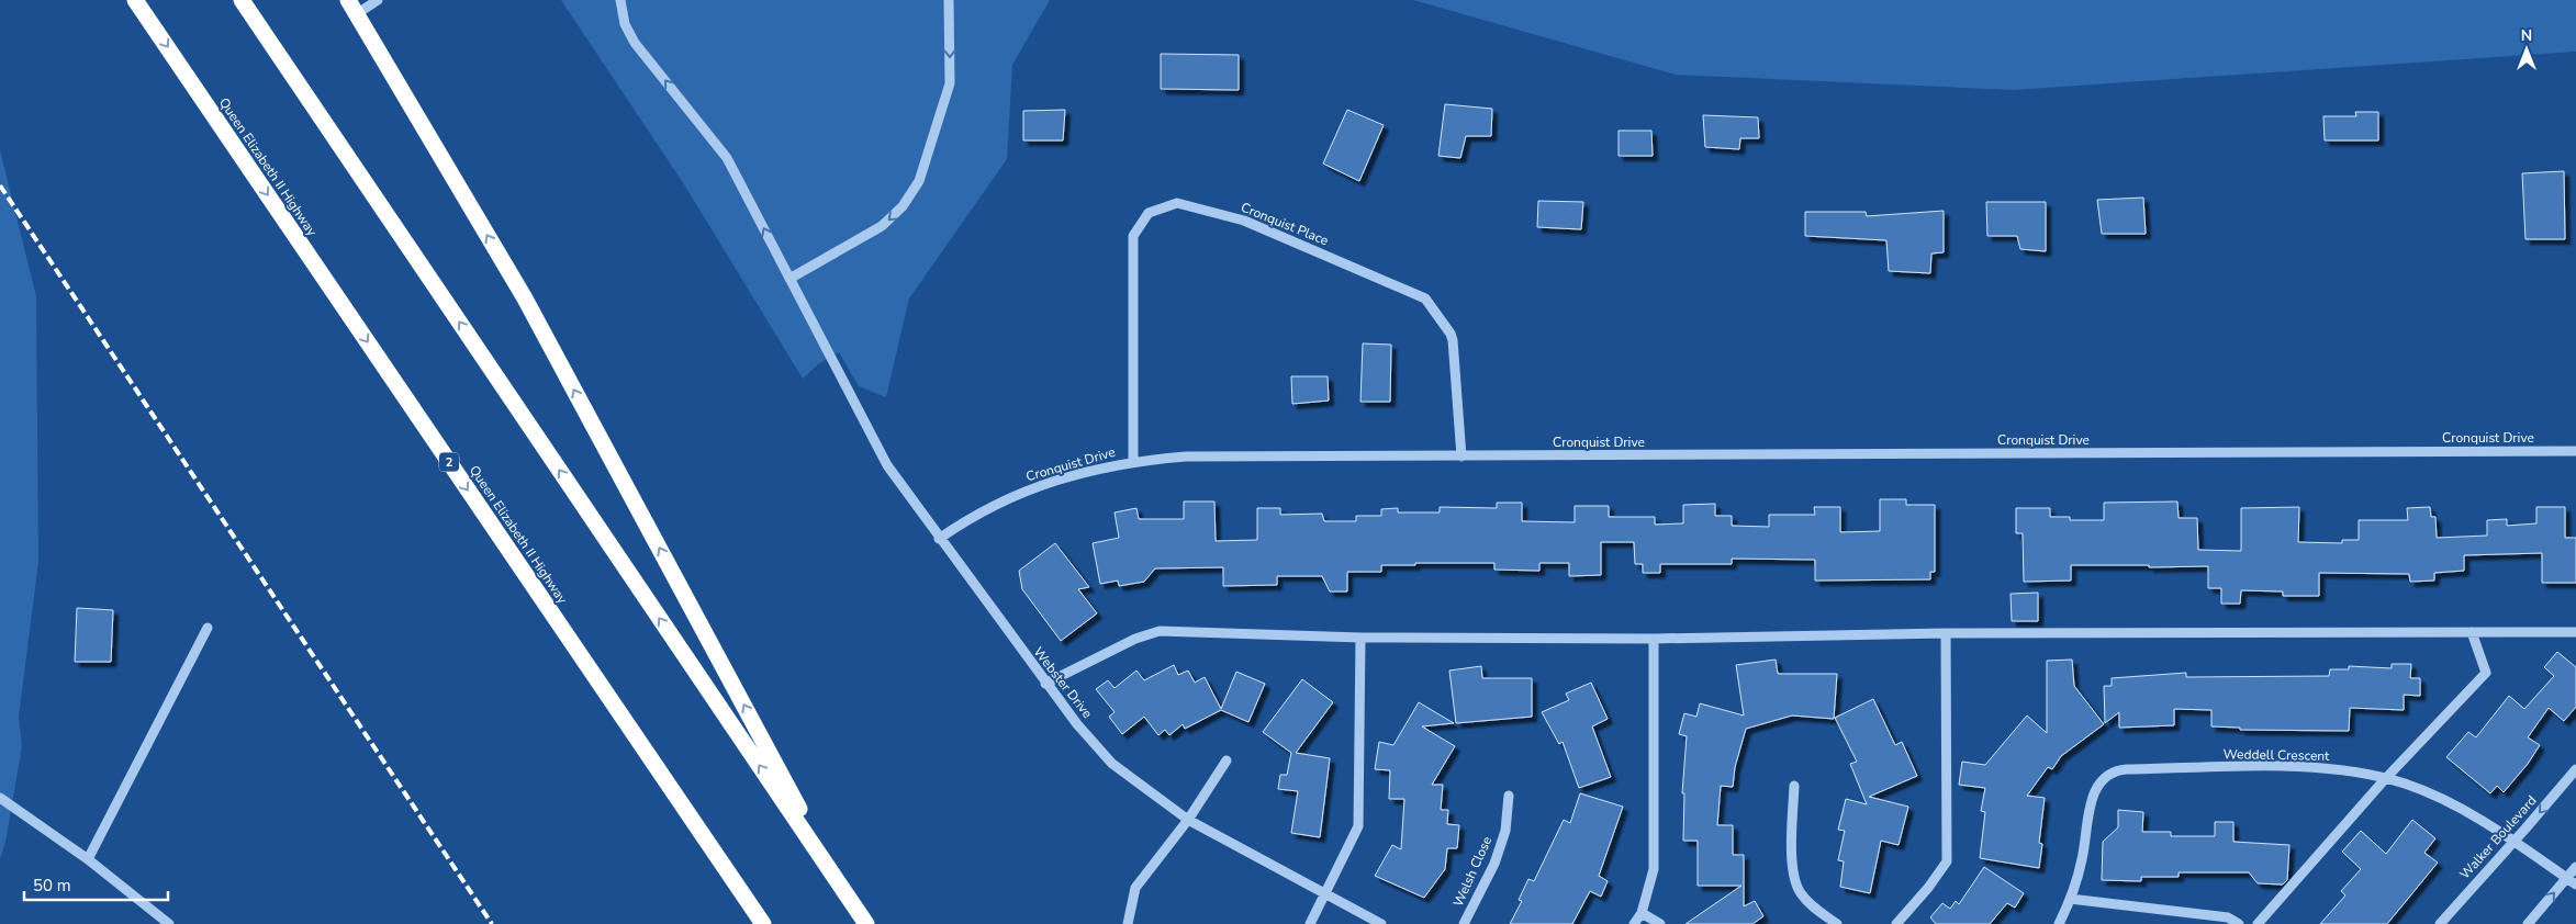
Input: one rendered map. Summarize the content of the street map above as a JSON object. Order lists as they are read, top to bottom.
{
  "streets": {
    "highway": ["Queen Elizabeth II Highway", "2"],
    "street": [
      "Cronquist Place",
      "Cronquist Drive",
      "Webster Drive",
      "Weddell Crescent",
      "Walker Boulevard",
      "Welsh Close"
    ]
  },
  "crossings": [
    ["Cronquist Place", "Cronquist Drive"],
    ["Cronquist Drive", "Webster Drive"],
    ["Weddell Crescent", "Walker Boulevard"]
  ],
  "one_way": ["Walker Boulevard"],
  "scale_bar": "50 m",
  "north": "top"
}
